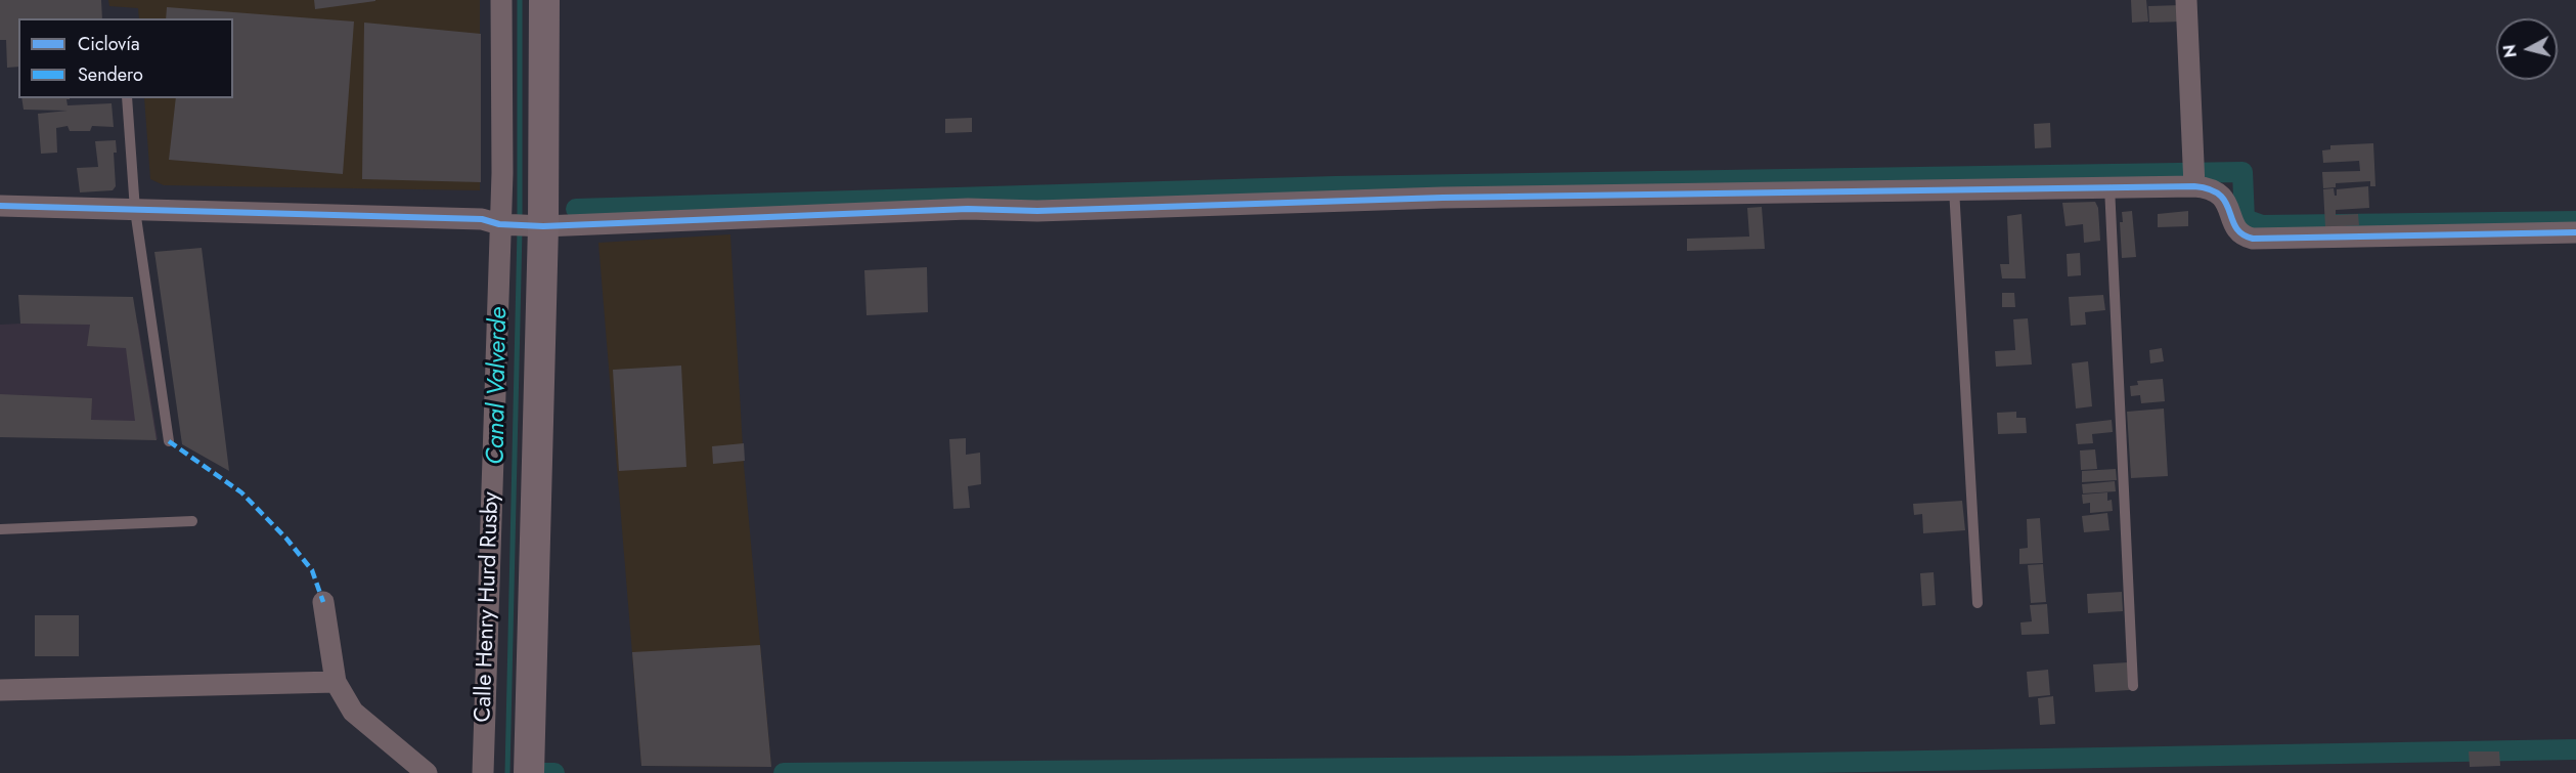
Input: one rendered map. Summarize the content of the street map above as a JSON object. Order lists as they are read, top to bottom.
{
  "streets": {
    "street": ["Calle Henry Hurd Rusby"]
  },
  "water": ["Canal Valverde"],
  "legend": ["Ciclovía", "Sendero"],
  "north": "left"
}
